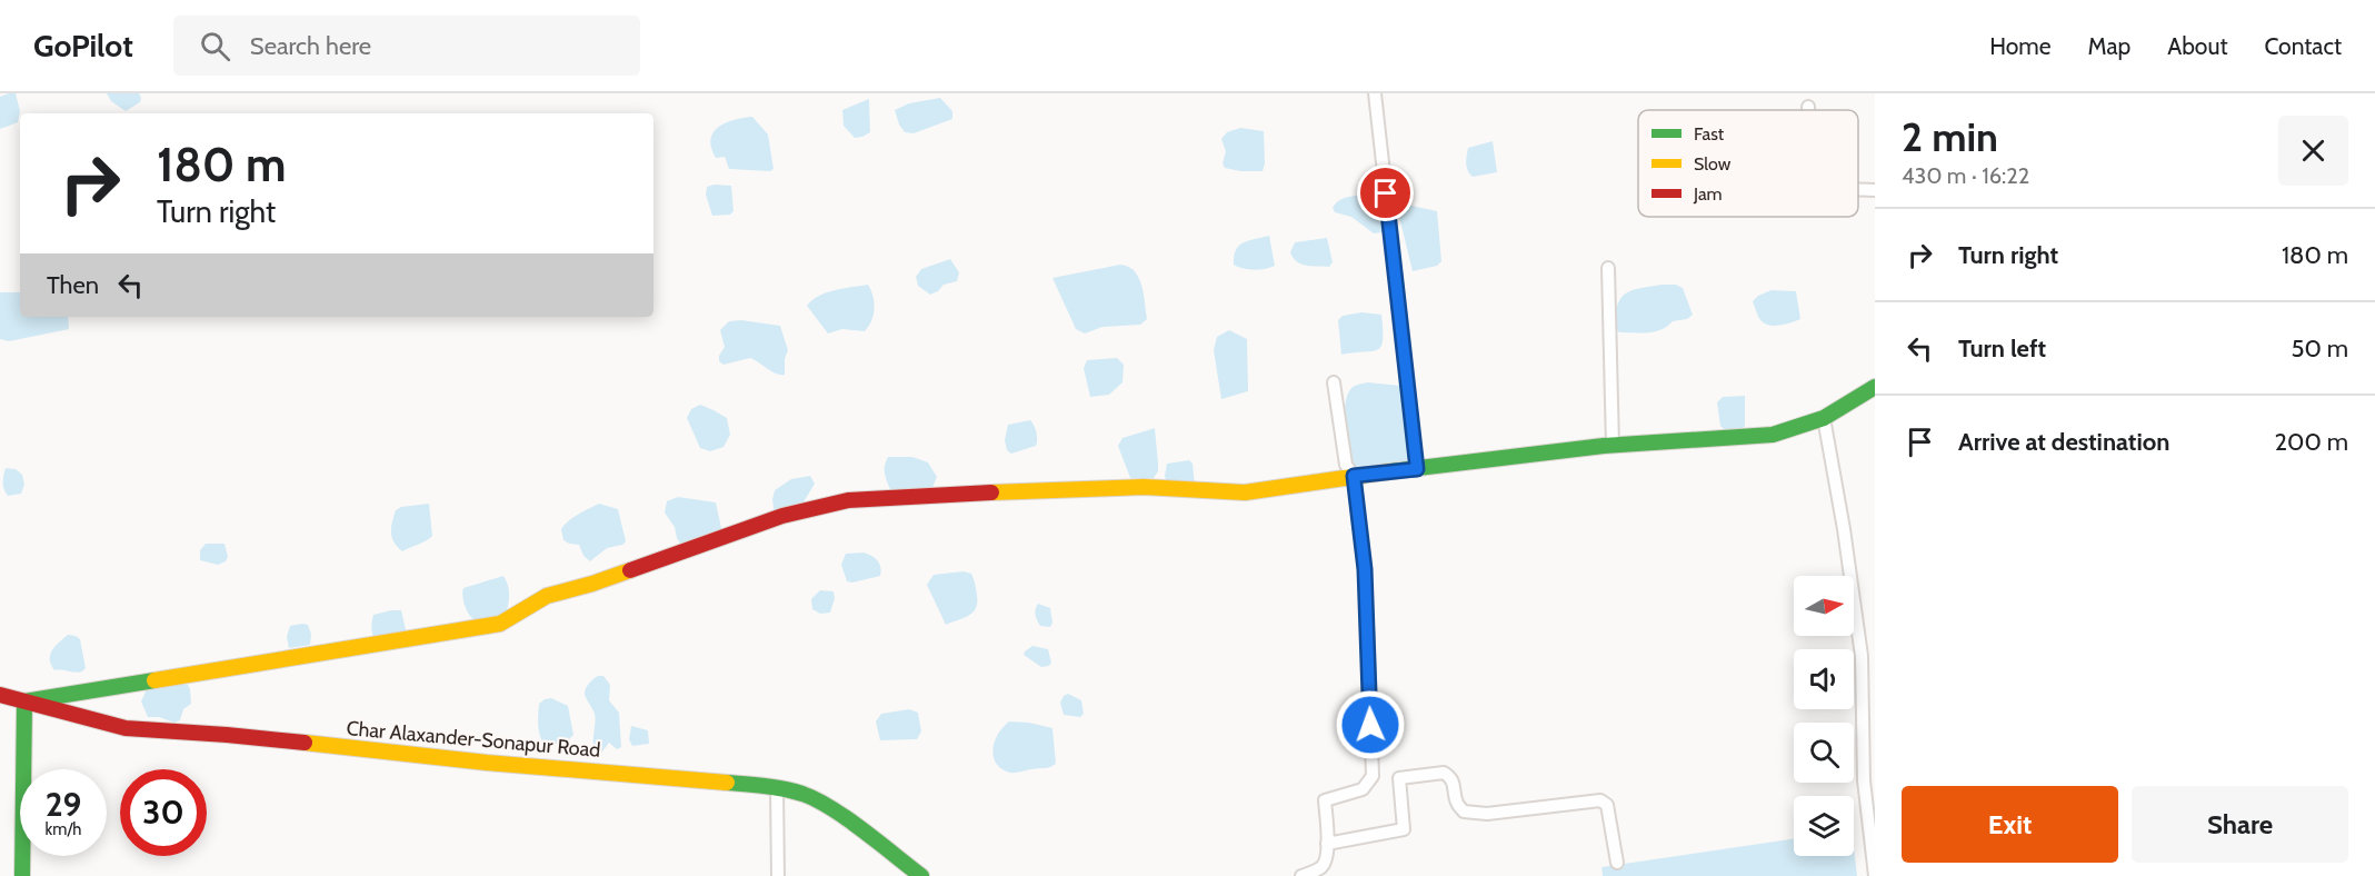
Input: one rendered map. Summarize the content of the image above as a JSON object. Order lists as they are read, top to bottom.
{
  "streets": {
    "street": ["Char Alaxander-Sonapur Road"]
  },
  "legend": ["Fast", "Slow", "Jam"],
  "north": "right",
  "page": {
    "header": "GoPilot",
    "search": "Search here",
    "nav": [
      "Home",
      "Map",
      "About",
      "Contact"
    ],
    "heading": ["2 min", "430 m · 16:22"],
    "turn": ["180 m", "Turn right"],
    "list": [
      {
        "name": "Turn right",
        "value": "180 m"
      },
      {
        "name": "Turn left",
        "value": "50 m"
      },
      {
        "name": "Arrive at destination",
        "value": "200 m"
      }
    ],
    "then": "Then",
    "speed": "29 km/h",
    "limit": "30",
    "buttons": ["Exit", "Share"]
  }
}
